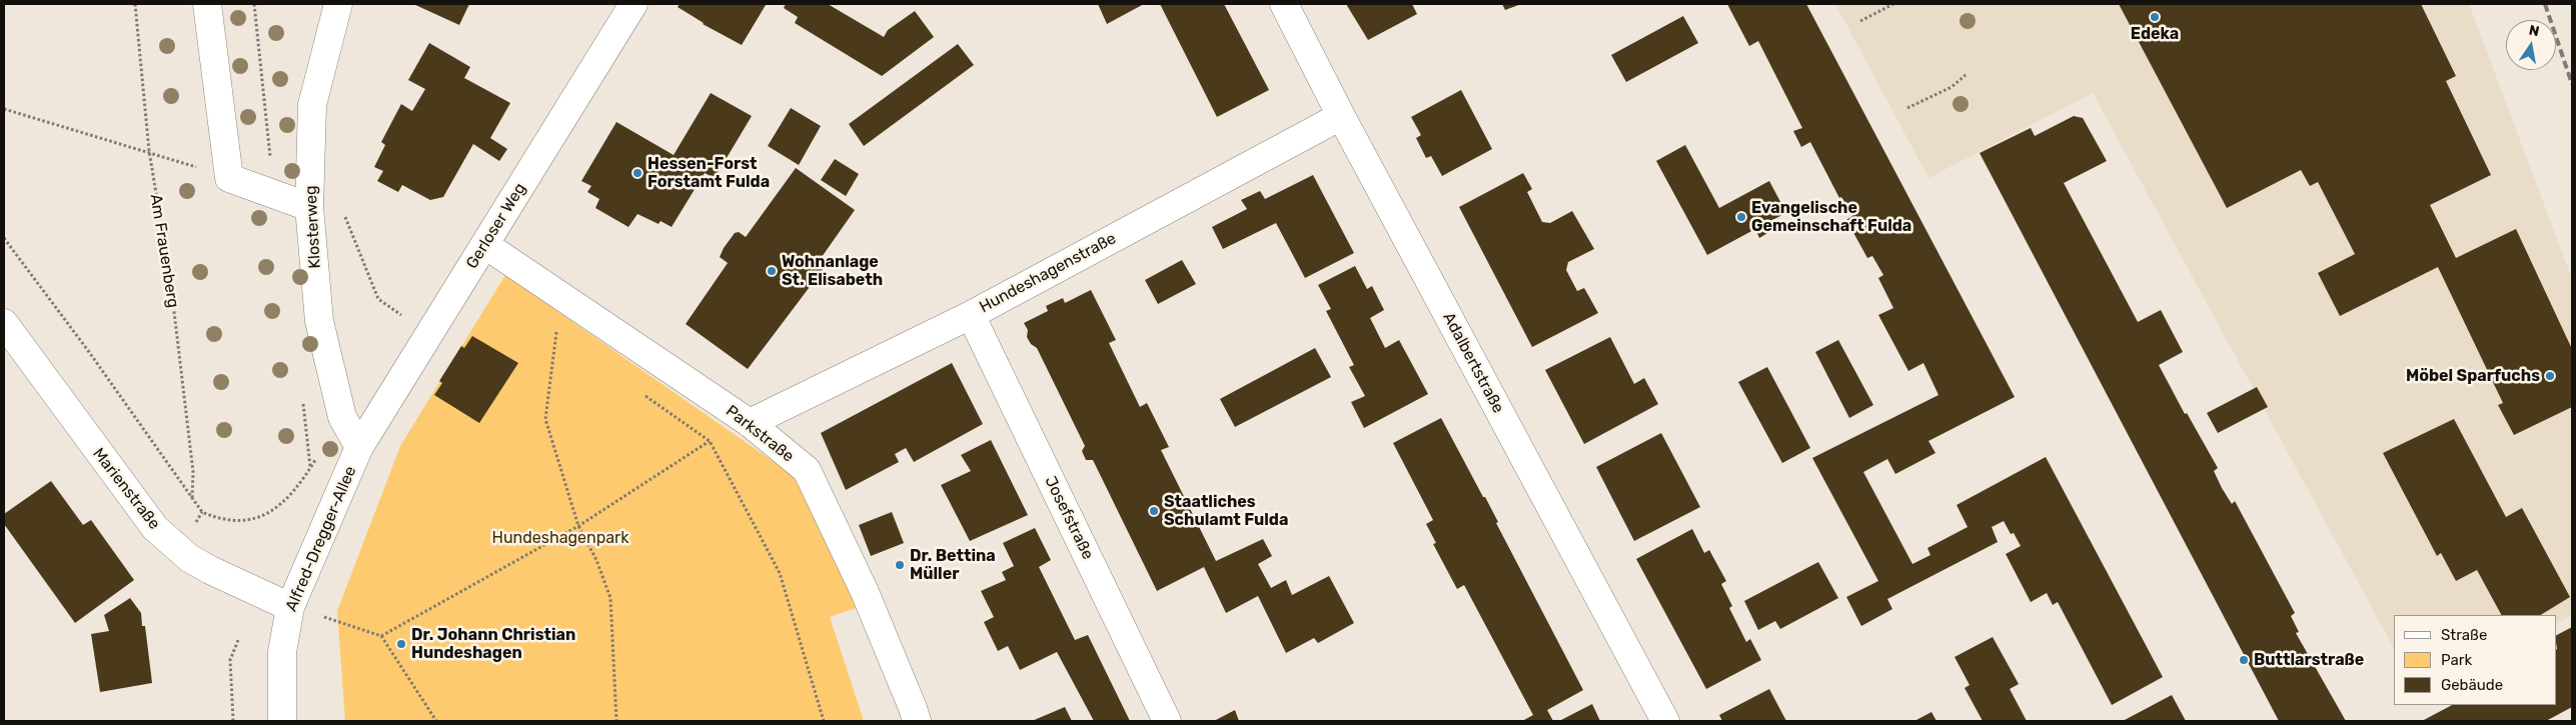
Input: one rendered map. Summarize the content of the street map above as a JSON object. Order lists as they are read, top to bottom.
{
  "streets": {
    "street": [
      "Gerloser Weg",
      "Klosterweg",
      "Hundeshagenstraße",
      "Adalbertstraße",
      "Parkstraße",
      "Marienstraße",
      "Josefstraße",
      "Alfred-Dregger-Allee"
    ],
    "path": ["Am Frauenberg"]
  },
  "crossings": [
    ["Gerloser Weg", "Klosterweg"],
    ["Gerloser Weg", "Parkstraße"],
    ["Gerloser Weg", "Alfred-Dregger-Allee"],
    ["Klosterweg", "Alfred-Dregger-Allee"],
    ["Hundeshagenstraße", "Adalbertstraße"],
    ["Hundeshagenstraße", "Parkstraße"],
    ["Hundeshagenstraße", "Josefstraße"],
    ["Marienstraße", "Alfred-Dregger-Allee"]
  ],
  "parks": ["Hundeshagenpark"],
  "places": [
    "Edeka",
    "Hessen-Forst Forstamt Fulda",
    "Evangelische Gemeinschaft Fulda",
    "Wohnanlage St. Elisabeth",
    "Möbel Sparfuchs",
    "Staatliches Schulamt Fulda",
    "Dr. Bettina Müller",
    "Dr. Johann Christian Hundeshagen",
    "Buttlarstraße"
  ],
  "legend": ["Straße", "Park", "Gebäude"],
  "north": "top"
}
